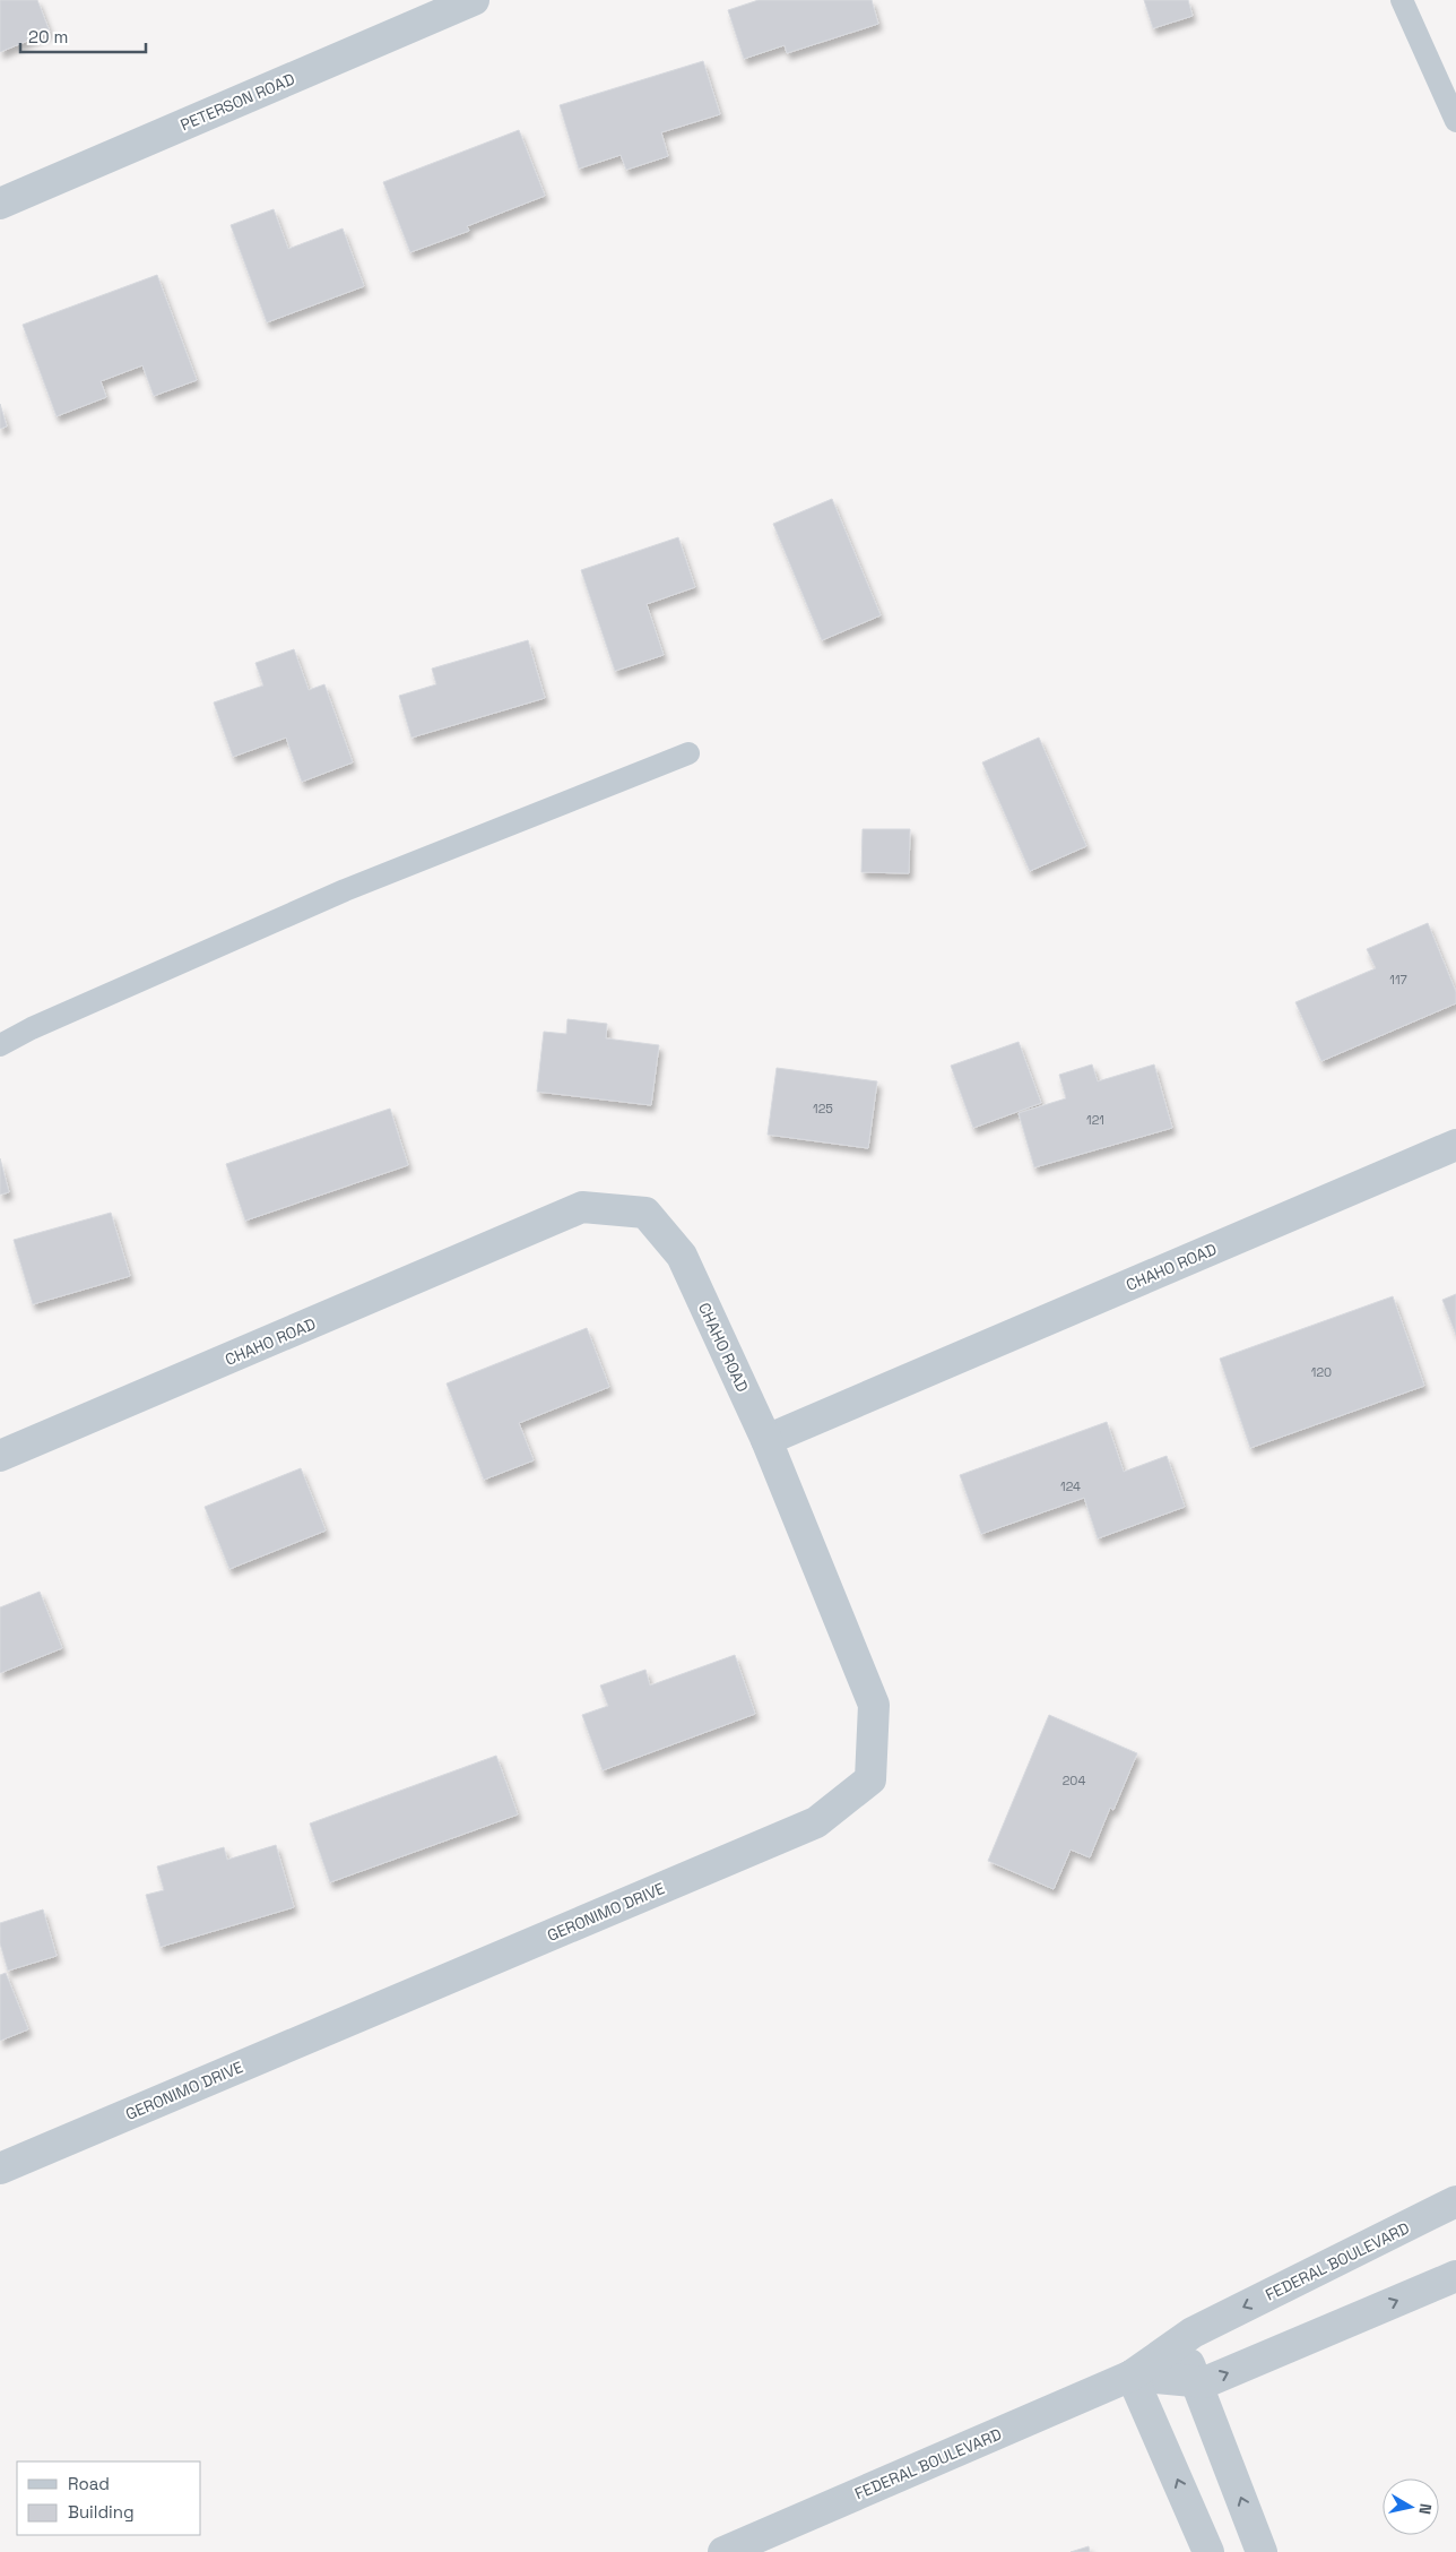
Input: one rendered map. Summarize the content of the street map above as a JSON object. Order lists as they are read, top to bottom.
{
  "streets": {
    "street": [
      "PETERSON ROAD",
      "CHAHO ROAD",
      "GERONIMO DRIVE",
      "FEDERAL BOULEVARD"
    ]
  },
  "crossings": [
    ["CHAHO ROAD", "GERONIMO DRIVE"]
  ],
  "house_numbers": [
    "117",
    "125",
    "121",
    "120",
    "124",
    "204"
  ],
  "legend": ["Road", "Building"],
  "scale_bar": "20 m",
  "north": "right"
}
